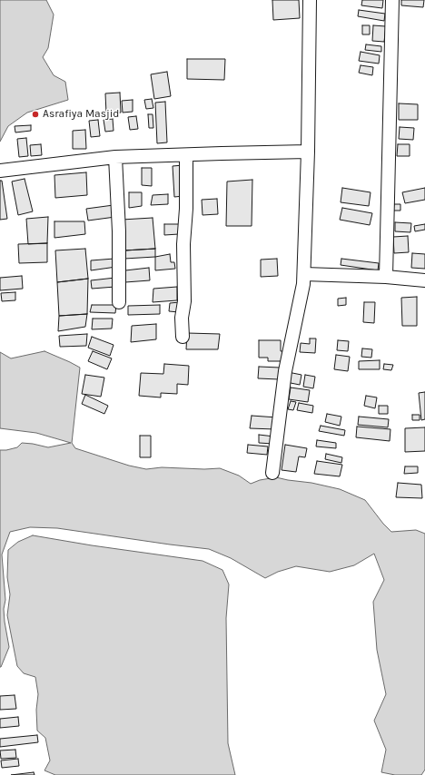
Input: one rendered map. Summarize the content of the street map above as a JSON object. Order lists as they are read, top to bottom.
{
  "places": ["Asrafiya Masjid"]
}
